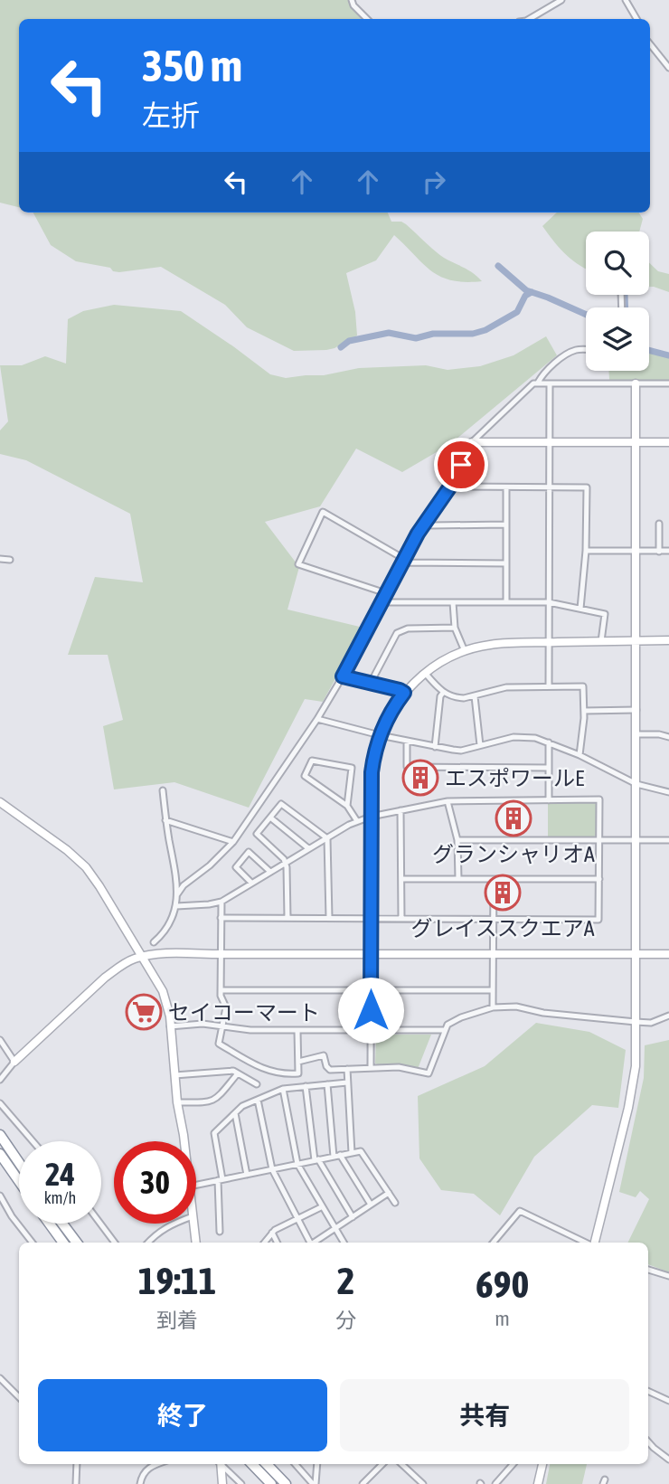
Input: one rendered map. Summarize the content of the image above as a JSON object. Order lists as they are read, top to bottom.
{
  "places": {
    "building": ["エスポワールE", "グランシャリオA", "グレイススクエアA"],
    "supermarket": ["セイコーマート"]
  },
  "page": {
    "turn": ["350 m", "左折"],
    "speed": "24 km/h",
    "limit": "30",
    "eta": [
      "19:11",
      "到着",
      "2",
      "分",
      "690",
      "m"
    ],
    "buttons": ["終了", "共有"]
  }
}
